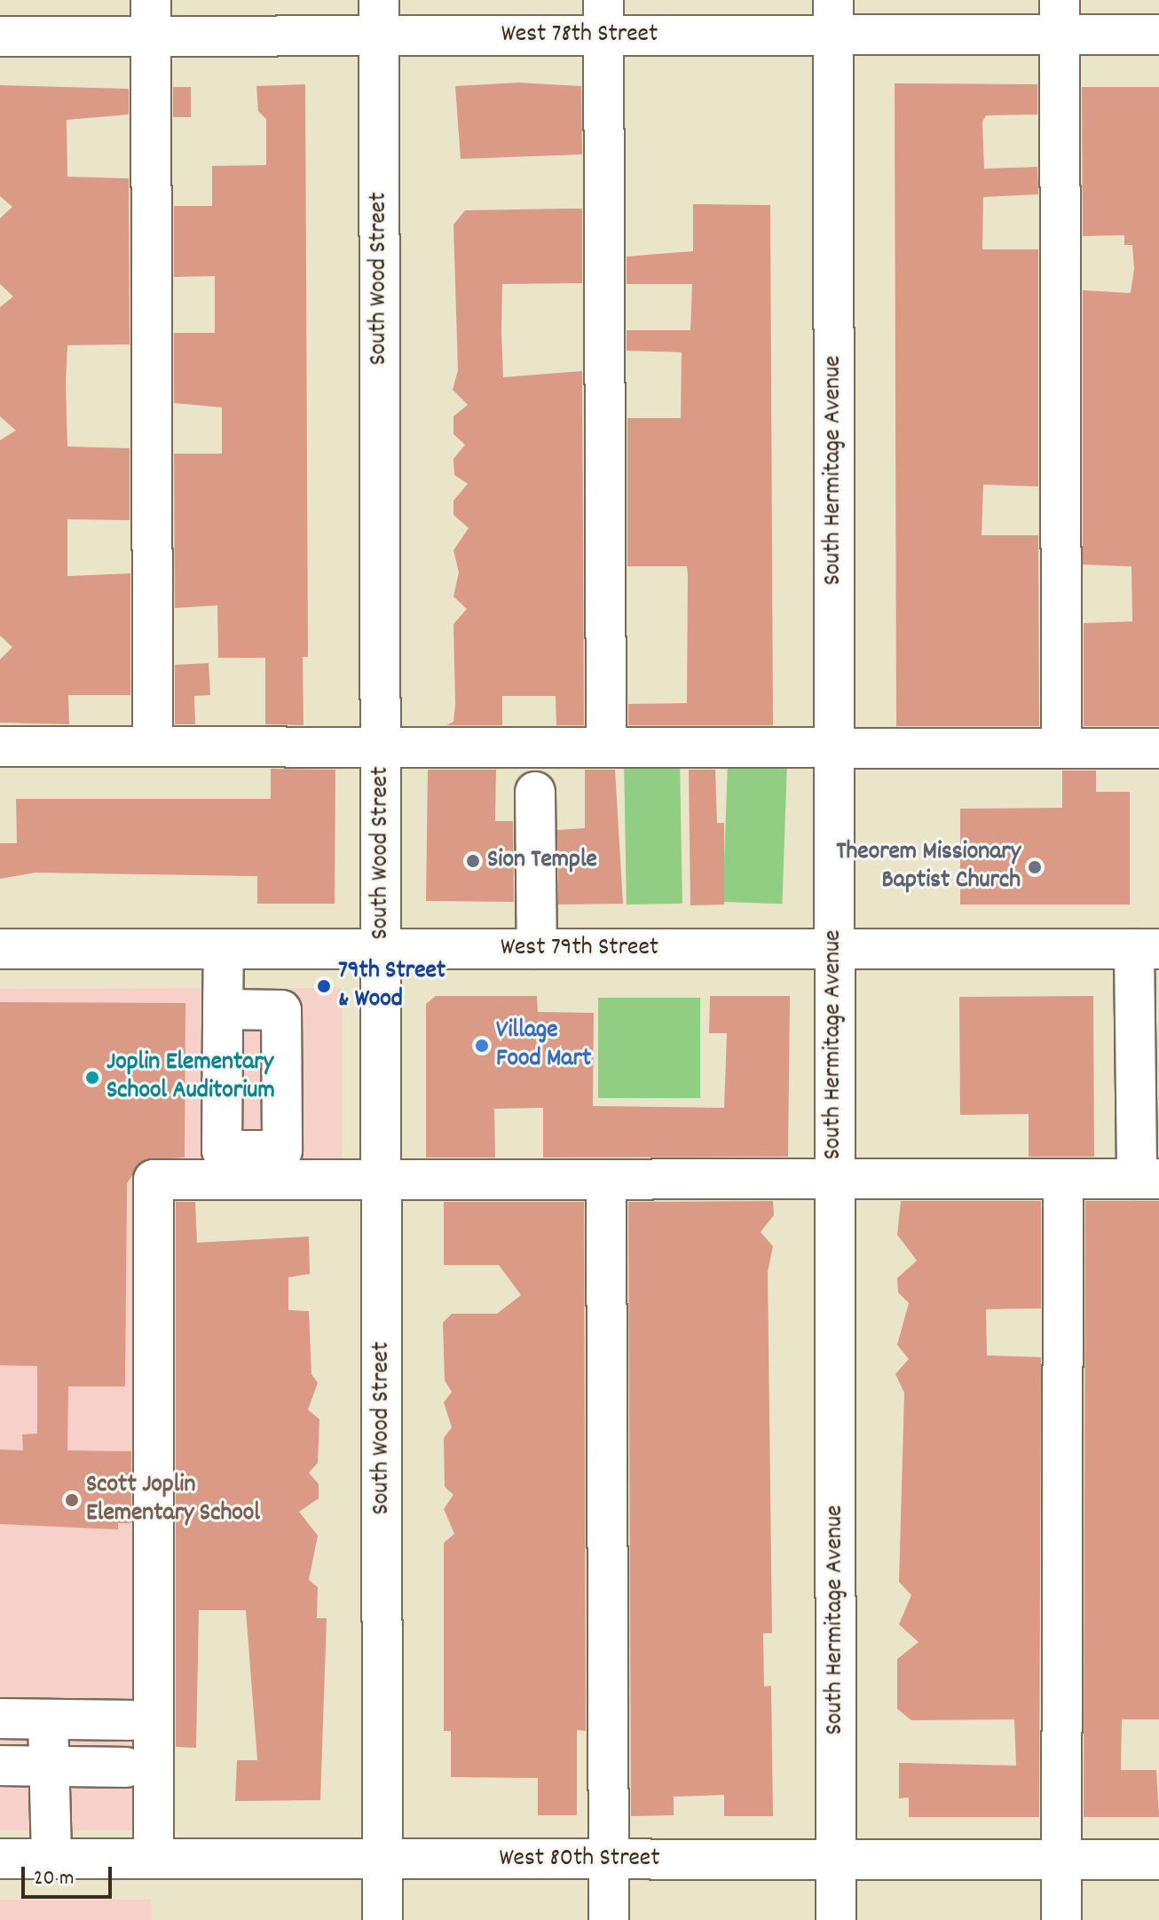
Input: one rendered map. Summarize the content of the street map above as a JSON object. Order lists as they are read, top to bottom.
{
  "streets": {
    "street": [
      "West 78th Street",
      "South Wood Street",
      "South Hermitage Avenue",
      "West 79th Street",
      "West 80th Street"
    ]
  },
  "crossings": [
    ["West 78th Street", "South Wood Street"],
    ["West 78th Street", "South Hermitage Avenue"],
    ["South Wood Street", "West 79th Street"],
    ["South Wood Street", "West 80th Street"],
    ["South Hermitage Avenue", "West 79th Street"],
    ["South Hermitage Avenue", "West 80th Street"]
  ],
  "places": [
    "Sion Temple",
    "Theorem Missionary Baptist Church",
    "79th Street & Wood",
    "Village Food Mart",
    "Joplin Elementary School Auditorium",
    "Scott Joplin Elementary School"
  ],
  "scale_bar": "20 m"
}
